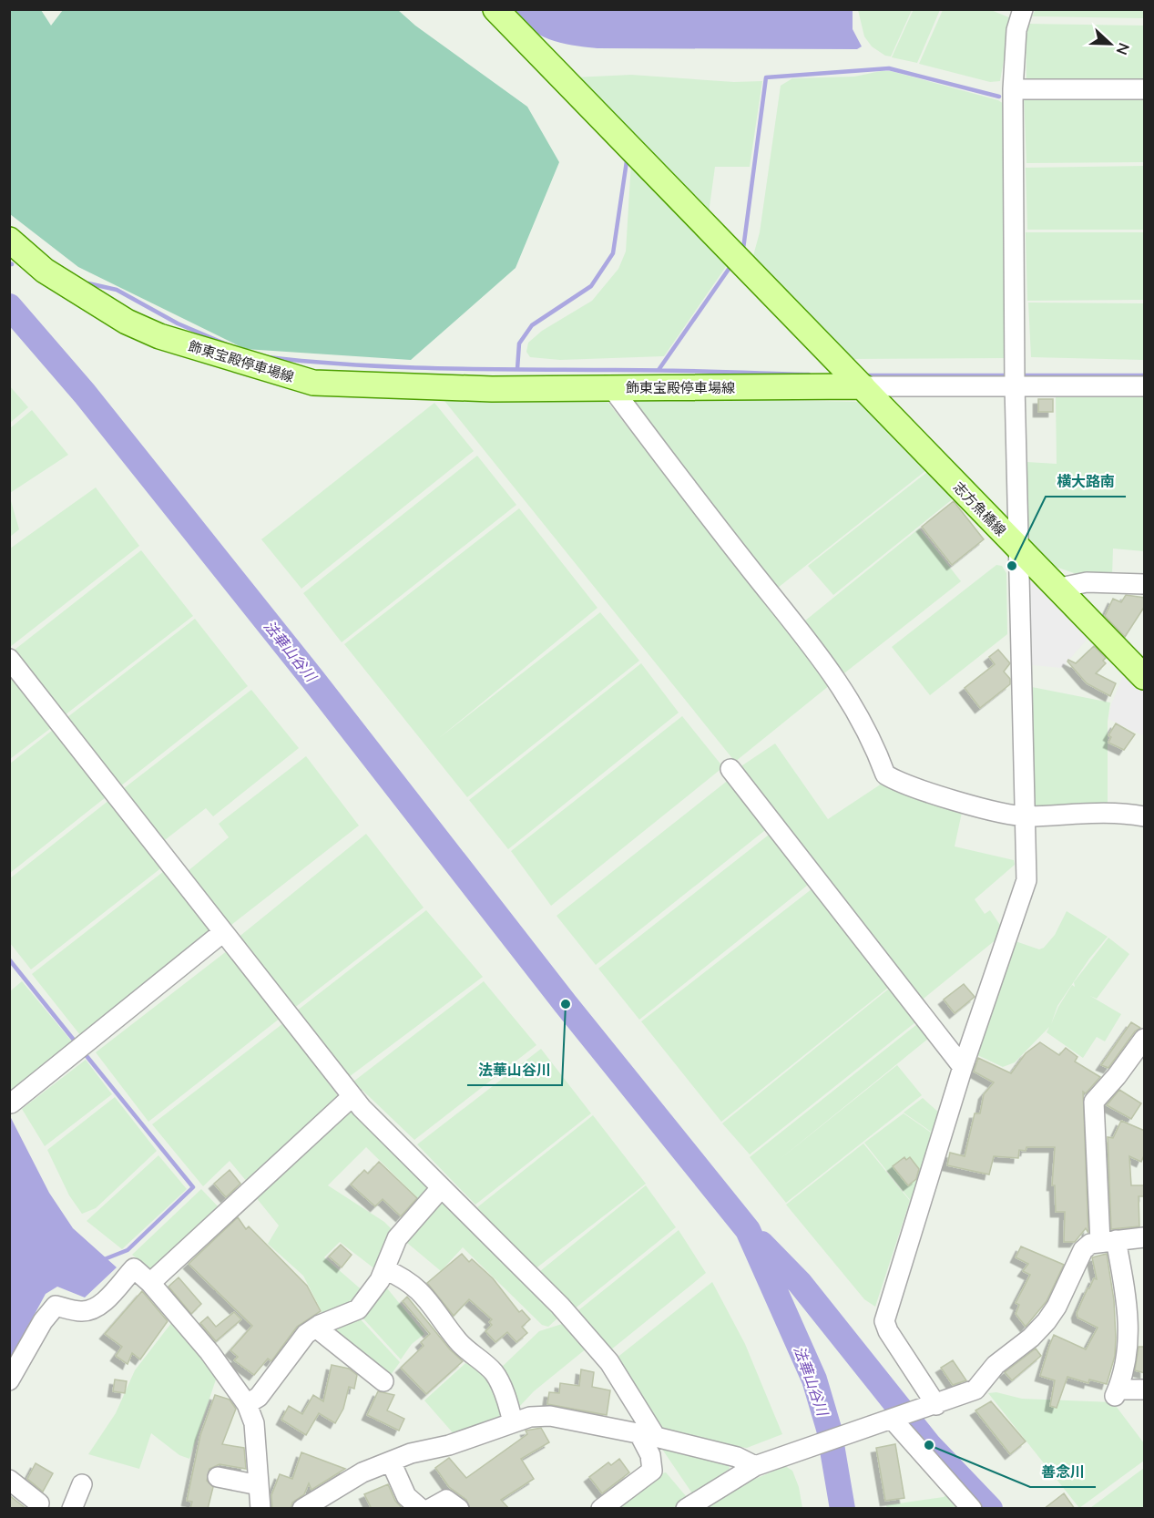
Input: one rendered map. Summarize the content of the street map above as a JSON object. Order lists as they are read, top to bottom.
{
  "streets": {
    "main road": ["飾東宝殿停車場線", "志方魚橋線"]
  },
  "crossings": [
    ["飾東宝殿停車場線", "志方魚橋線"]
  ],
  "water": ["法華山谷川"],
  "places": ["横大路南", "法華山谷川", "善念川"],
  "north": "right"
}
